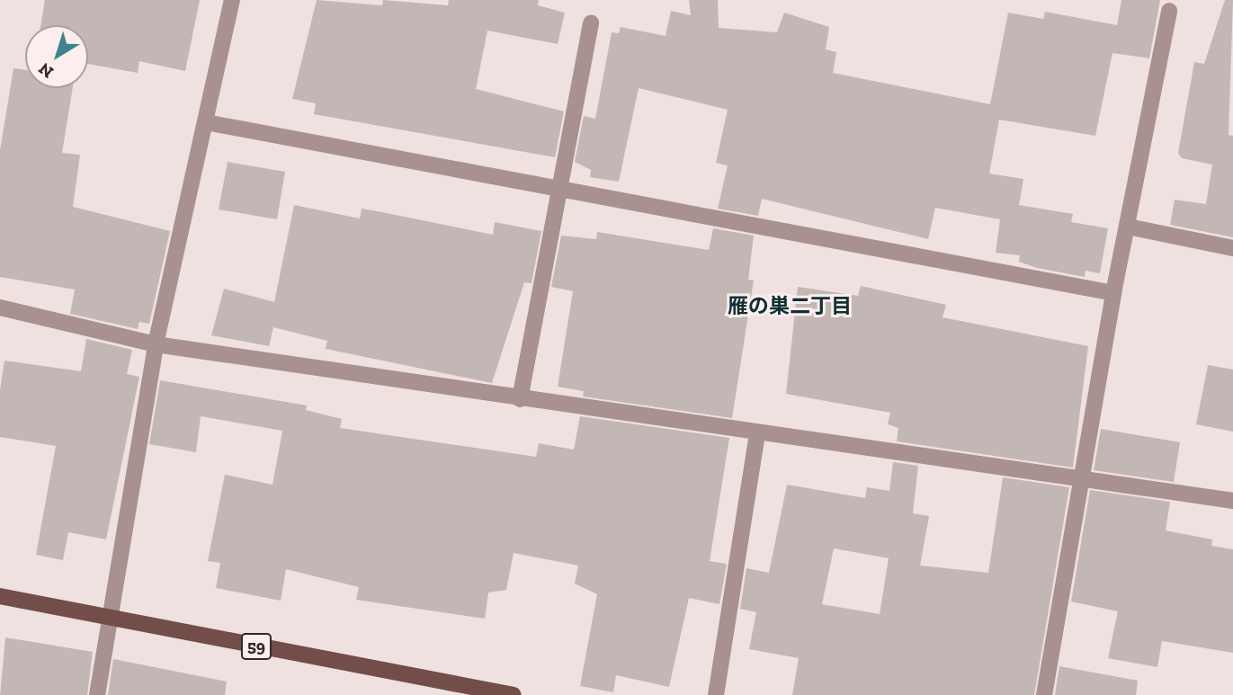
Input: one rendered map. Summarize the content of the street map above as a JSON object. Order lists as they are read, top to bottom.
{
  "streets": {
    "main road": ["59"]
  },
  "districts": ["雁の巣二丁目"],
  "north": "bottom left"
}
